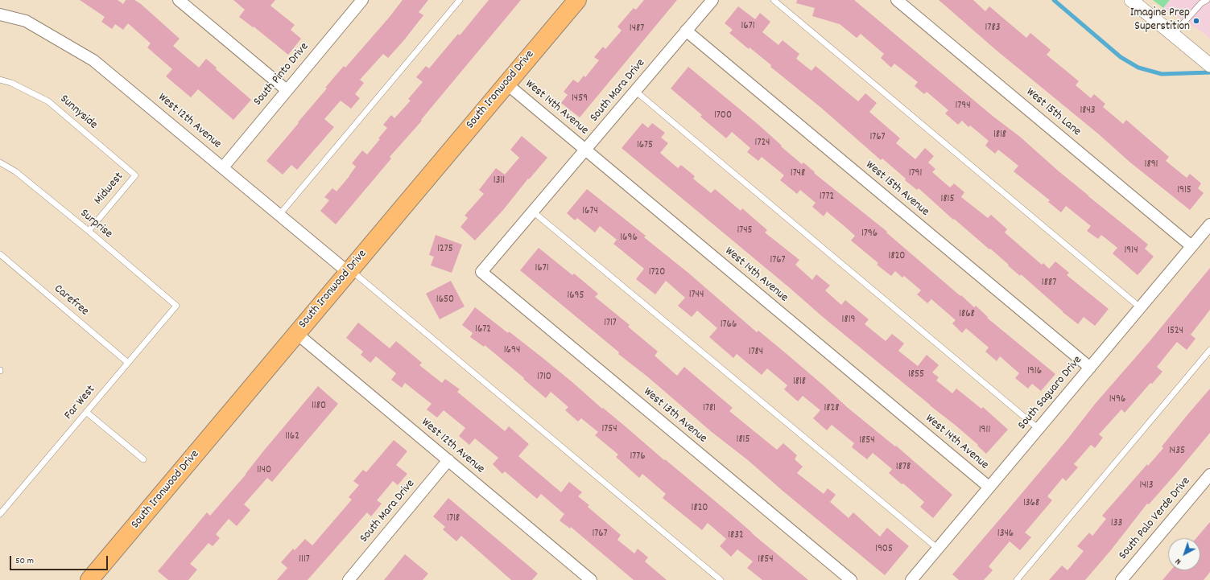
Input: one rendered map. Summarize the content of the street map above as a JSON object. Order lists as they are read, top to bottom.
{
  "streets": {
    "main road": ["South Ironwood Drive"],
    "street": [
      "South Pinto Drive",
      "South Mara Drive",
      "West 14th Avenue",
      "West 15th Lane",
      "West 12th Avenue",
      "West 15th Avenue",
      "South Saguaro Drive",
      "West 13th Avenue",
      "South Palo Verde Drive"
    ],
    "lane": [
      "Sunnyside",
      "Midwest",
      "Surprise",
      "Carefree",
      "Far West"
    ]
  },
  "crossings": [
    ["South Pinto Drive", "West 12th Avenue"],
    ["South Ironwood Drive", "West 14th Avenue"],
    ["South Ironwood Drive", "West 12th Avenue"],
    ["South Mara Drive", "West 14th Avenue"],
    ["South Mara Drive", "West 12th Avenue"],
    ["South Mara Drive", "West 15th Avenue"],
    ["South Mara Drive", "West 13th Avenue"],
    ["West 14th Avenue", "South Saguaro Drive"],
    ["Sunnyside", "Midwest"],
    ["West 15th Lane", "South Saguaro Drive"],
    ["Midwest", "Surprise"],
    ["West 15th Avenue", "South Saguaro Drive"],
    ["Surprise", "Far West"],
    ["Carefree", "Far West"]
  ],
  "places": ["Imagine Prep Superstition"],
  "house_numbers": [
    "1671",
    "1783",
    "1487",
    "1459",
    "1794",
    "1843",
    "1700",
    "1818",
    "1767",
    "1724",
    "1675",
    "1891",
    "1748",
    "1791",
    "1311",
    "1915",
    "1772",
    "1815",
    "1674",
    "1745",
    "1796",
    "1696",
    "1275",
    "1914",
    "1820",
    "1767",
    "1671",
    "1720",
    "1887",
    "1744",
    "1695",
    "1650",
    "1868",
    "1819",
    "1717",
    "1766",
    "1672",
    "1524",
    "1694",
    "1784",
    "1916",
    "1855",
    "1710",
    "1818",
    "1496",
    "1180",
    "1781",
    "1828",
    "1754",
    "1911",
    "1162",
    "1815",
    "1854",
    "1435",
    "1776",
    "1878",
    "1140",
    "1413",
    "1368",
    "1820",
    "1718",
    "133",
    "1767",
    "1346",
    "1832",
    "1905",
    "1117",
    "1854"
  ],
  "scale_bar": "50 m",
  "north": "bottom left"
}
